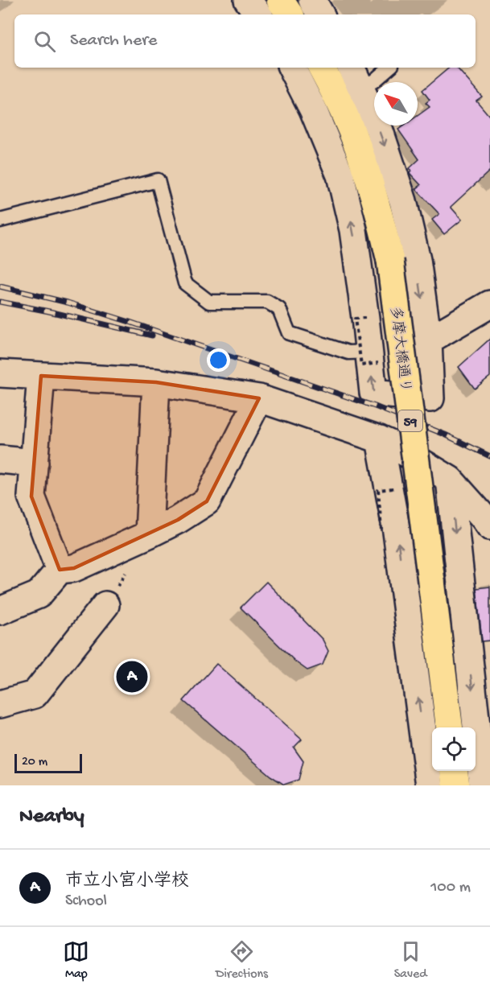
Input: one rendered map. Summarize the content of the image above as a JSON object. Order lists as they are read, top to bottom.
{
  "streets": {
    "main road": ["多摩大橋通り", "59"]
  },
  "scale_bar": "20 m",
  "north": "top left",
  "page": {
    "search": "Search here",
    "pins": "A",
    "scale": "20 m",
    "heading": "Nearby",
    "list": [
      {
        "mark": "A",
        "name": "市立小宮小学校",
        "note": "School",
        "value": "100 m"
      }
    ],
    "nav": ["Map", "Directions", "Saved"]
  }
}
